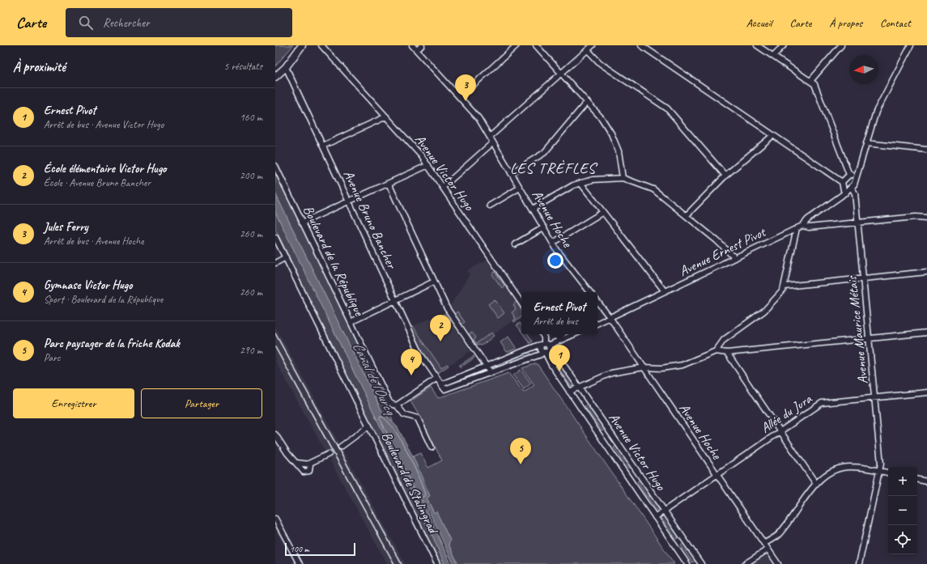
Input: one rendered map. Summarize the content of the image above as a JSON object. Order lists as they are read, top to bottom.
{
  "streets": {
    "street": [
      "Avenue Victor Hugo",
      "Avenue Hoche",
      "Avenue Bruno Bancher",
      "Avenue Ernest Pivot",
      "Boulevard de la République",
      "Avenue Maurice Métais",
      "Allée du Jura",
      "Boulevard de Stalingrad"
    ]
  },
  "crossings": [
    ["Avenue Victor Hugo", "Allée du Jura"],
    ["Avenue Hoche", "Avenue Ernest Pivot"],
    ["Avenue Hoche", "Allée du Jura"],
    ["Avenue Ernest Pivot", "Avenue Maurice Métais"],
    ["Avenue Maurice Métais", "Allée du Jura"]
  ],
  "districts": ["LES TRÈFLES"],
  "water": ["Canal de l'Ourcq"],
  "scale_bar": "100 m",
  "north": "left",
  "page": {
    "header": "Carte",
    "search": "Rechercher",
    "nav": [
      "Accueil",
      "Carte",
      "À propos",
      "Contact"
    ],
    "heading": ["À proximité", "5 résultats"],
    "pins": [
      "3",
      "2",
      "1",
      "4",
      "5"
    ],
    "list": [
      {
        "mark": "1",
        "name": "Ernest Pivot",
        "note": "Arrêt de bus · Avenue Victor Hugo",
        "value": "160 m"
      },
      {
        "mark": "2",
        "name": "École élémentaire Victor Hugo",
        "note": "École · Avenue Bruno Bancher",
        "value": "200 m"
      },
      {
        "mark": "3",
        "name": "Jules Ferry",
        "note": "Arrêt de bus · Avenue Hoche",
        "value": "260 m"
      },
      {
        "mark": "4",
        "name": "Gymnase Victor Hugo",
        "note": "Sport · Boulevard de la République",
        "value": "260 m"
      },
      {
        "mark": "5",
        "name": "Parc paysager de la friche Kodak",
        "note": "Parc",
        "value": "290 m"
      }
    ],
    "popup": ["Ernest Pivot", "Arrêt de bus"],
    "buttons": ["Enregistrer", "Partager"],
    "map_buttons": ["+", "−"],
    "scale": "100 m"
  }
}
